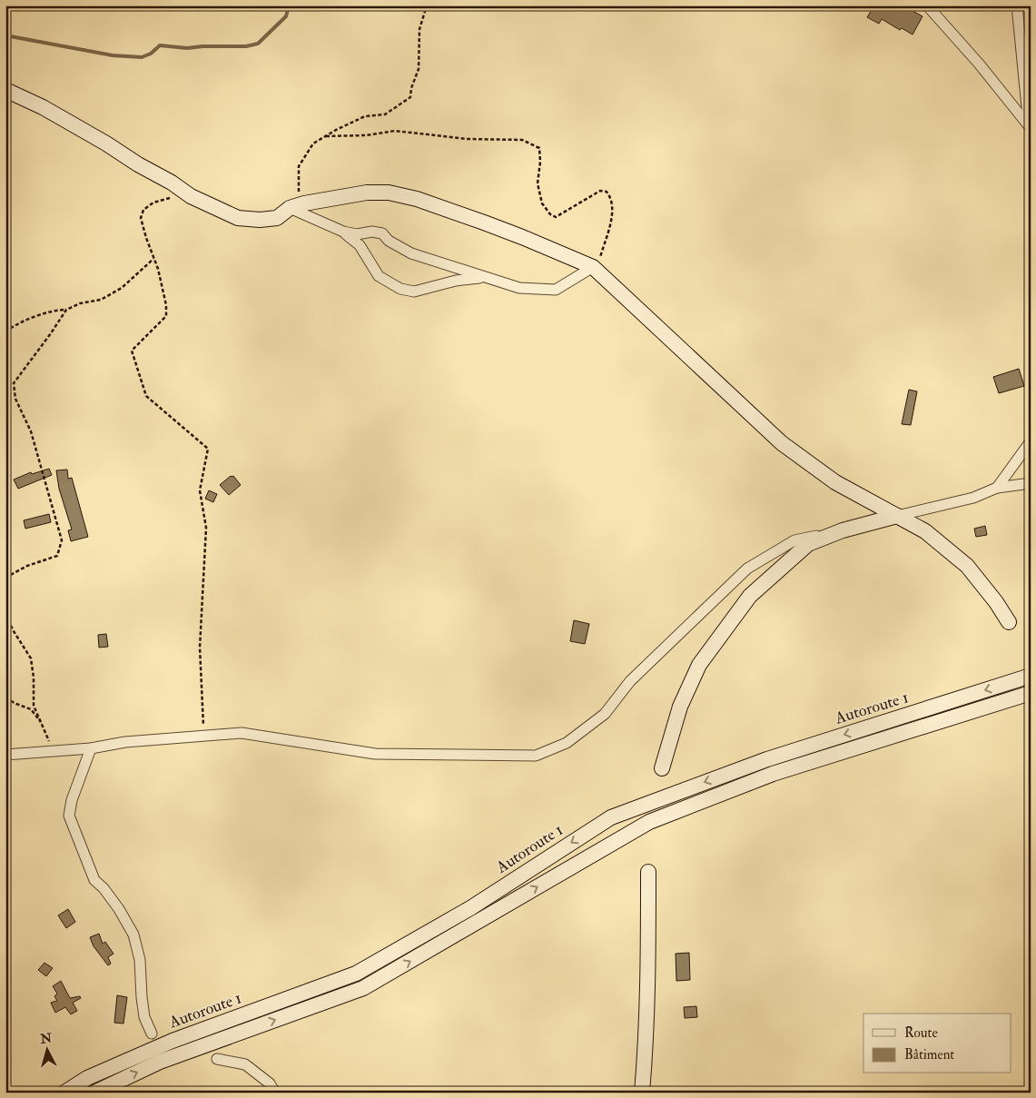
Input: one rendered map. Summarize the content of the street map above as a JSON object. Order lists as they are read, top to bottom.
{
  "streets": {
    "main road": ["Autoroute 1"]
  },
  "legend": ["Route", "Bâtiment"],
  "north": "top"
}
